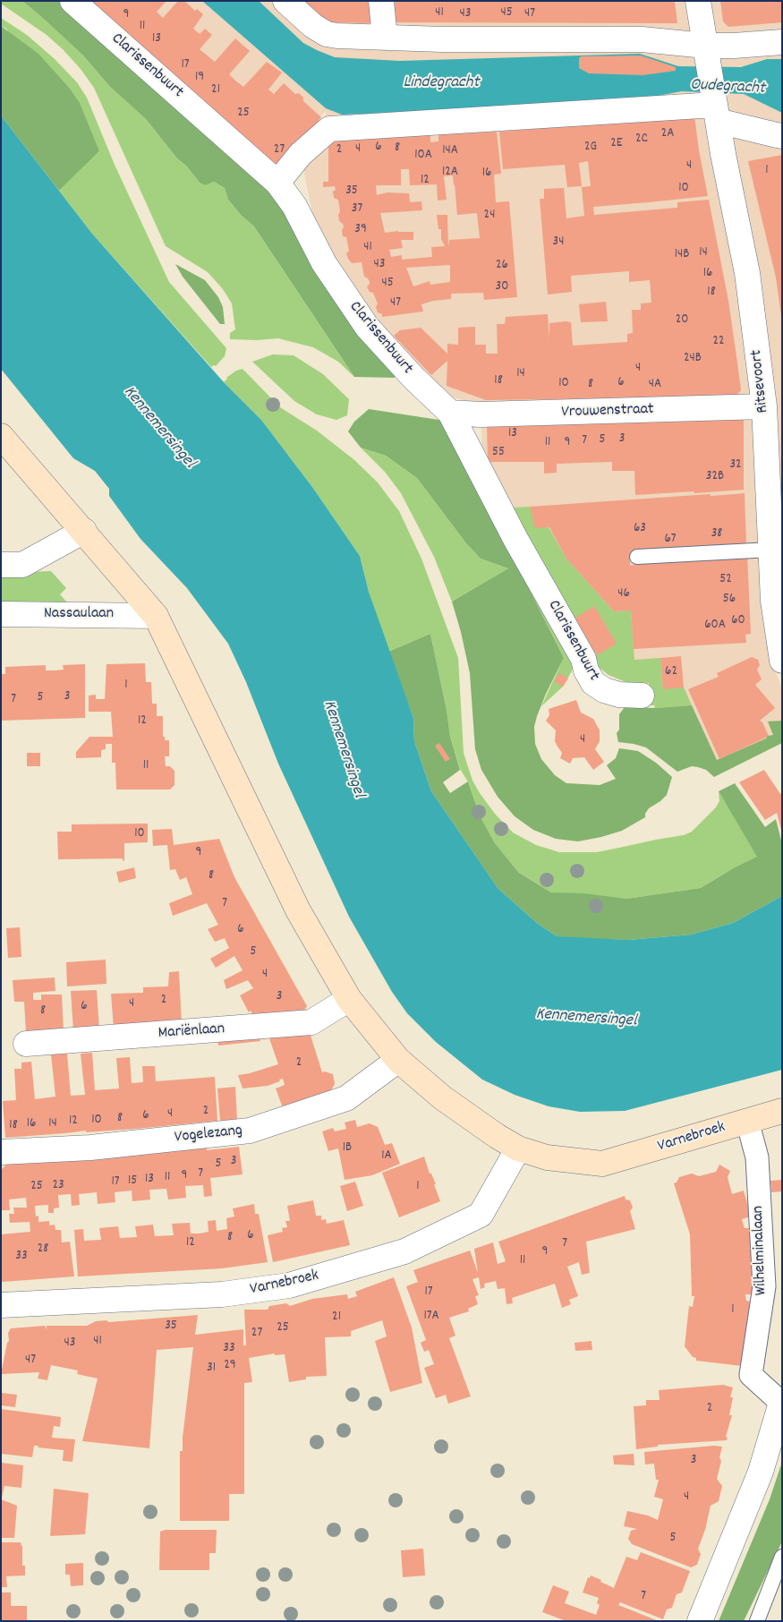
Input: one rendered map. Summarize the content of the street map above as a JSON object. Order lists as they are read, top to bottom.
{
  "streets": {
    "main road": ["Varnebroek"],
    "street": [
      "Clarissenbuurt",
      "Ritsevoort",
      "Vrouwenstraat",
      "Nassaulaan",
      "Mariënlaan",
      "Vogelezang",
      "Wilhelminalaan"
    ]
  },
  "crossings": [
    ["Clarissenbuurt", "Vrouwenstraat"],
    ["Ritsevoort", "Vrouwenstraat"],
    ["Varnebroek", "Wilhelminalaan"]
  ],
  "water": ["Lindegracht", "Oudegracht", "Kennemersingel"],
  "house_numbers": [
    "41",
    "45",
    "43",
    "47",
    "9",
    "11",
    "13",
    "17",
    "19",
    "21",
    "25",
    "2A",
    "2C",
    "2E",
    "6",
    "2G",
    "8",
    "4",
    "27",
    "2",
    "14A",
    "10A",
    "4",
    "1",
    "12A",
    "16",
    "12",
    "10",
    "35",
    "37",
    "24",
    "39",
    "34",
    "41",
    "14",
    "14B",
    "43",
    "26",
    "16",
    "45",
    "30",
    "18",
    "47",
    "20",
    "22",
    "24B",
    "4",
    "14",
    "18",
    "6",
    "10",
    "8",
    "4A",
    "13",
    "3",
    "5",
    "7",
    "11",
    "9",
    "55",
    "32",
    "32B",
    "63",
    "38",
    "67",
    "52",
    "46",
    "56",
    "60",
    "60A",
    "62",
    "1",
    "3",
    "5",
    "7",
    "12",
    "4",
    "11",
    "10",
    "9",
    "8",
    "7",
    "6",
    "5",
    "4",
    "3",
    "2",
    "4",
    "6",
    "8",
    "2",
    "2",
    "4",
    "6",
    "8",
    "10",
    "12",
    "16",
    "14",
    "18",
    "1B",
    "1A",
    "3",
    "5",
    "7",
    "9",
    "11",
    "13",
    "15",
    "17",
    "23",
    "25",
    "1",
    "6",
    "8",
    "12",
    "7",
    "28",
    "9",
    "33",
    "11",
    "17",
    "1",
    "17A",
    "21",
    "35",
    "25",
    "27",
    "41",
    "43",
    "33",
    "47",
    "29",
    "31",
    "2",
    "3",
    "4",
    "5",
    "7"
  ]
}
